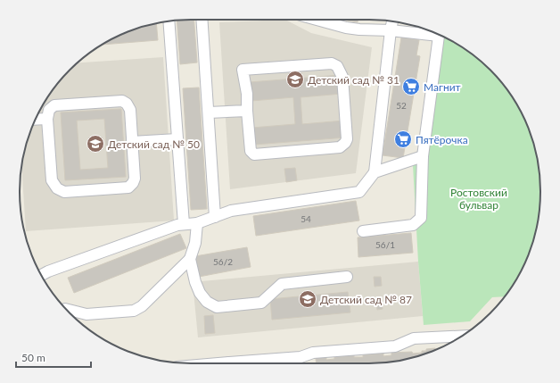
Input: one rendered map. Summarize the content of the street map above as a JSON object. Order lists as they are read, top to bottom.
{
  "parks": ["Ростовский бульвар"],
  "places": {
    "school or university": ["Детский сад № 31", "Детский сад № 50", "Детский сад № 87"],
    "supermarket": ["Магнит", "Пятёрочка"]
  },
  "house_numbers": [
    "52",
    "54",
    "56/1",
    "56/2"
  ],
  "scale_bar": "50 m"
}
